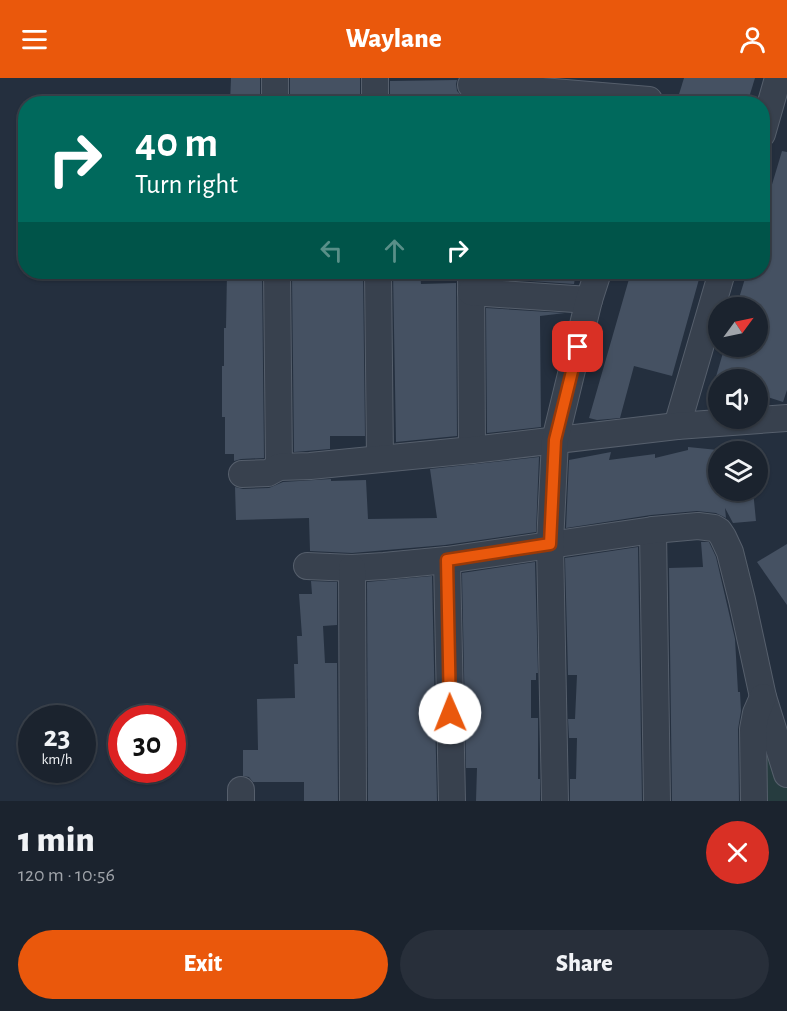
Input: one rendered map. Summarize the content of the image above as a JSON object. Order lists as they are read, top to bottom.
{
  "north": "top right",
  "page": {
    "header": "Waylane",
    "turn": ["40 m", "Turn right"],
    "speed": "23 km/h",
    "limit": "30",
    "heading": ["1 min", "120 m · 10:56"],
    "buttons": ["Exit", "Share"]
  }
}
